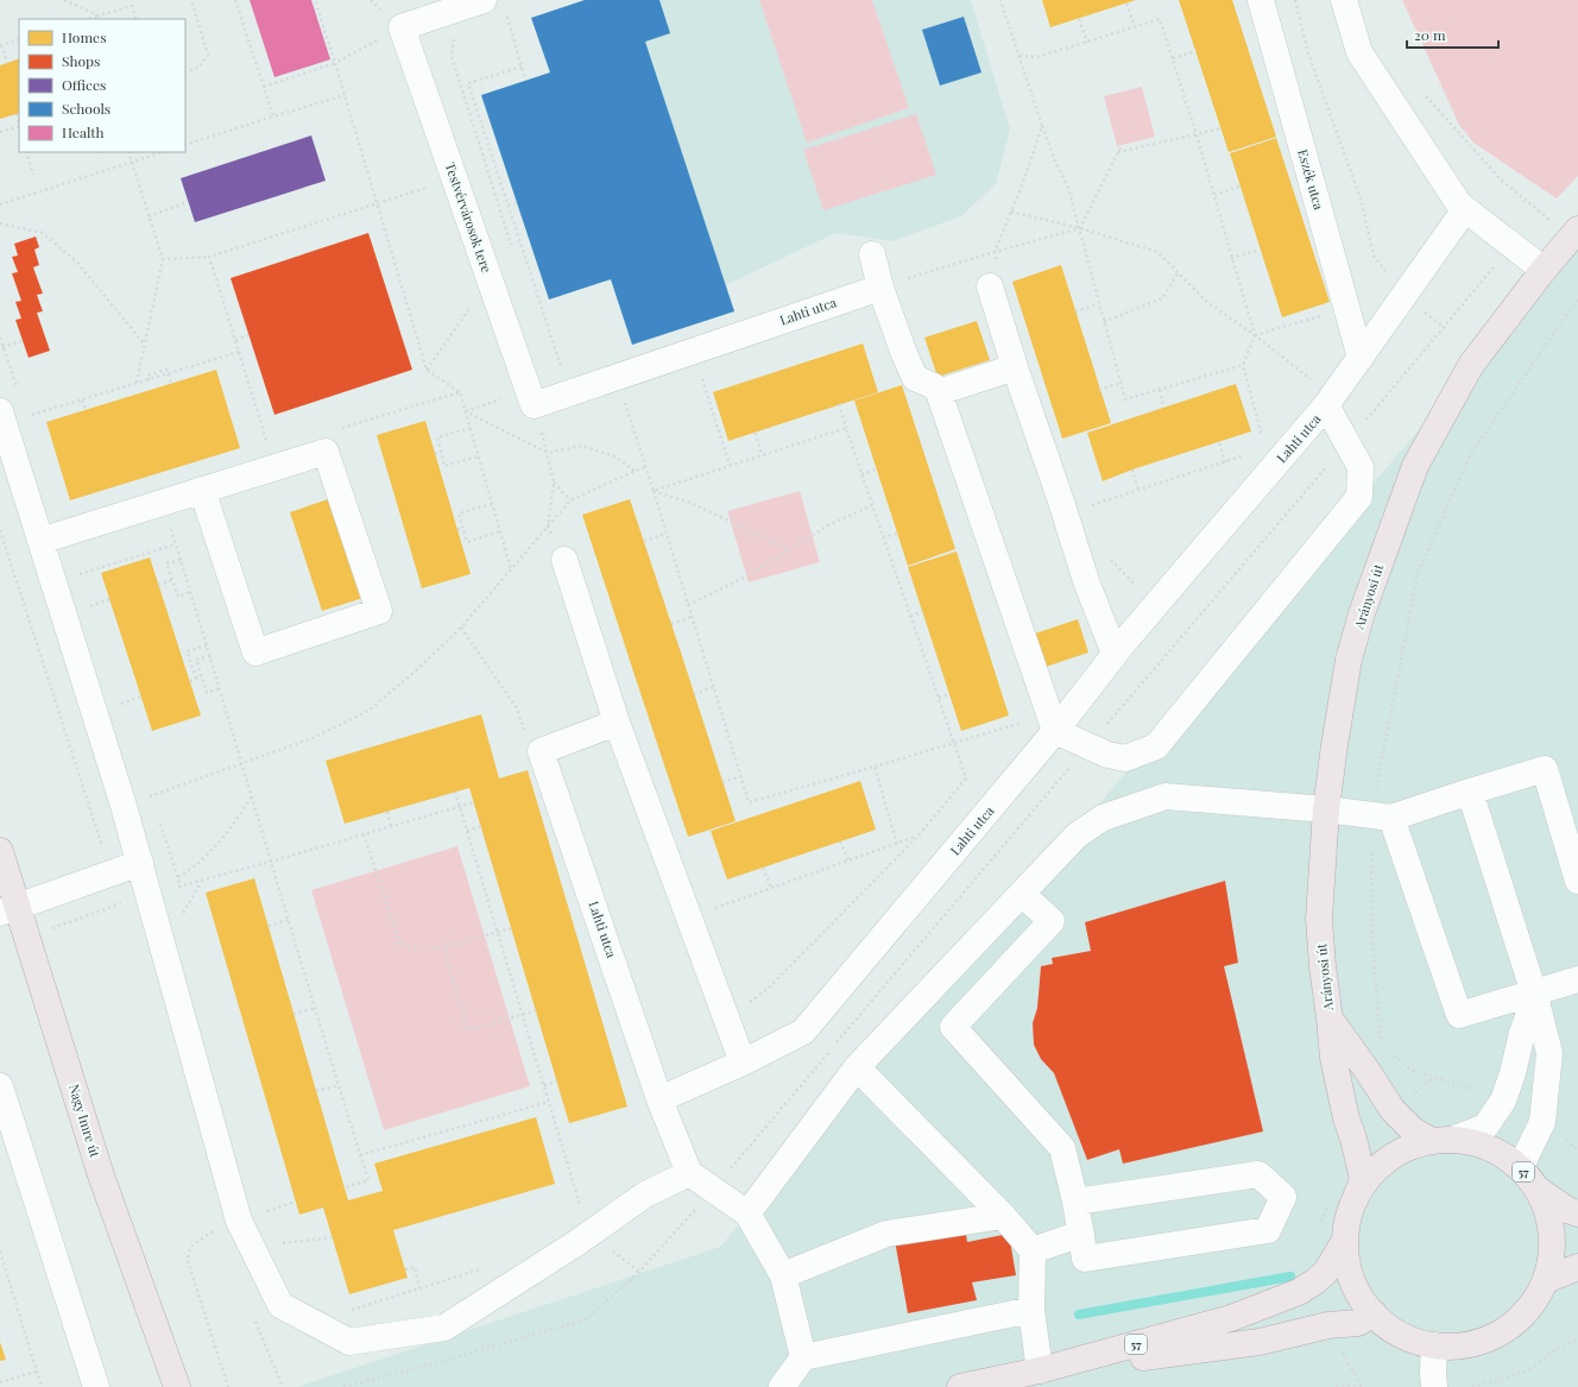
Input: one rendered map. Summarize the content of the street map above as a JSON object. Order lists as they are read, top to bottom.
{
  "streets": {
    "main road": ["Arányosi út", "Nagy Imre út", "57"],
    "street": ["Eszék utca", "Testvérvárosok tere", "Lahti utca"]
  },
  "crossings": [
    ["Eszék utca", "Lahti utca"],
    ["Arányosi út", "57"]
  ],
  "legend": [
    "Homes",
    "Shops",
    "Offices",
    "Schools",
    "Health"
  ],
  "scale_bar": "20 m"
}
